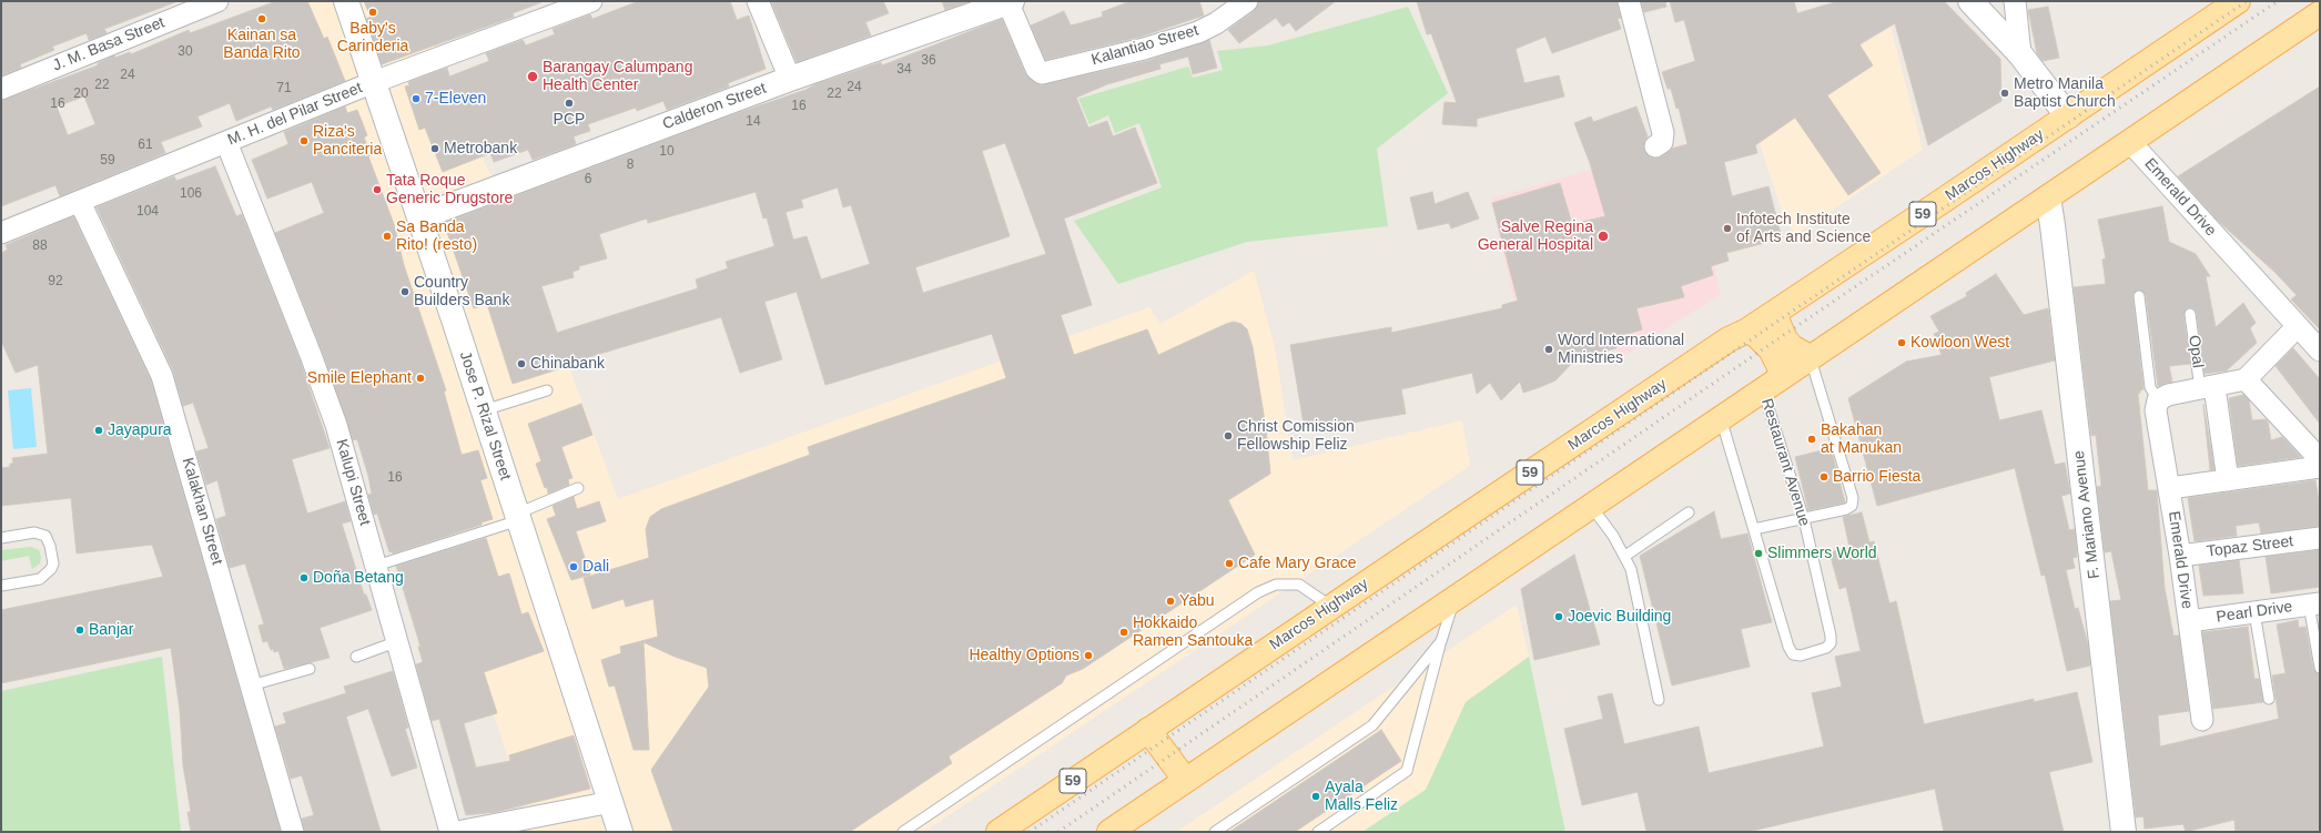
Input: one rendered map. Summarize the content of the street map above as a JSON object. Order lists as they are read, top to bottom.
{
  "streets": {
    "main road": ["Marcos Highway", "59"],
    "street": [
      "J. M. Basa Street",
      "Kalantiao Street",
      "Calderon Street",
      "M. H. del Pilar Street",
      "Emerald Drive",
      "Jose P. Rizal Street",
      "Kalupi Street",
      "Kalakhan Street",
      "F. Mariano Avenue",
      "Topaz Street",
      "Pearl Drive"
    ],
    "lane": ["Opal", "Restaurant Avenue"]
  },
  "crossings": [
    ["Kalantiao Street", "Calderon Street"],
    ["Calderon Street", "Jose P. Rizal Street"],
    ["M. H. del Pilar Street", "Jose P. Rizal Street"],
    ["M. H. del Pilar Street", "Kalupi Street"],
    ["M. H. del Pilar Street", "Kalakhan Street"],
    ["Emerald Drive", "Topaz Street"],
    ["Emerald Drive", "Pearl Drive"]
  ],
  "places": [
    "Baby's Carinderia",
    "Kainan sa Banda Rito",
    "Barangay Calumpang Health Center",
    "Metro Manila Baptist Church",
    "7-Eleven",
    "PCP",
    "Riza's Panciteria",
    "Metrobank",
    "Tata Roque Generic Drugstore",
    "Infotech Institute of Arts and Science",
    "Sa Banda Rito! (resto)",
    "Salve Regina General Hospital",
    "Country Builders Bank",
    "Kowloon West",
    "Word International Ministries",
    "Chinabank",
    "Smile Elephant",
    "Jayapura",
    "Christ Comission Fellowship Feliz",
    "Bakahan at Manukan",
    "Barrio Fiesta",
    "Slimmers World",
    "Cafe Mary Grace",
    "Dali",
    "Doña Betang",
    "Yabu",
    "Joevic Building",
    "Banjar",
    "Hokkaido Ramen Santouka",
    "Healthy Options",
    "Ayala Malls Feliz"
  ],
  "house_numbers": [
    "30",
    "36",
    "34",
    "24",
    "22",
    "24",
    "71",
    "20",
    "22",
    "16",
    "16",
    "14",
    "61",
    "10",
    "59",
    "8",
    "6",
    "106",
    "104",
    "88",
    "92",
    "16"
  ]
}
